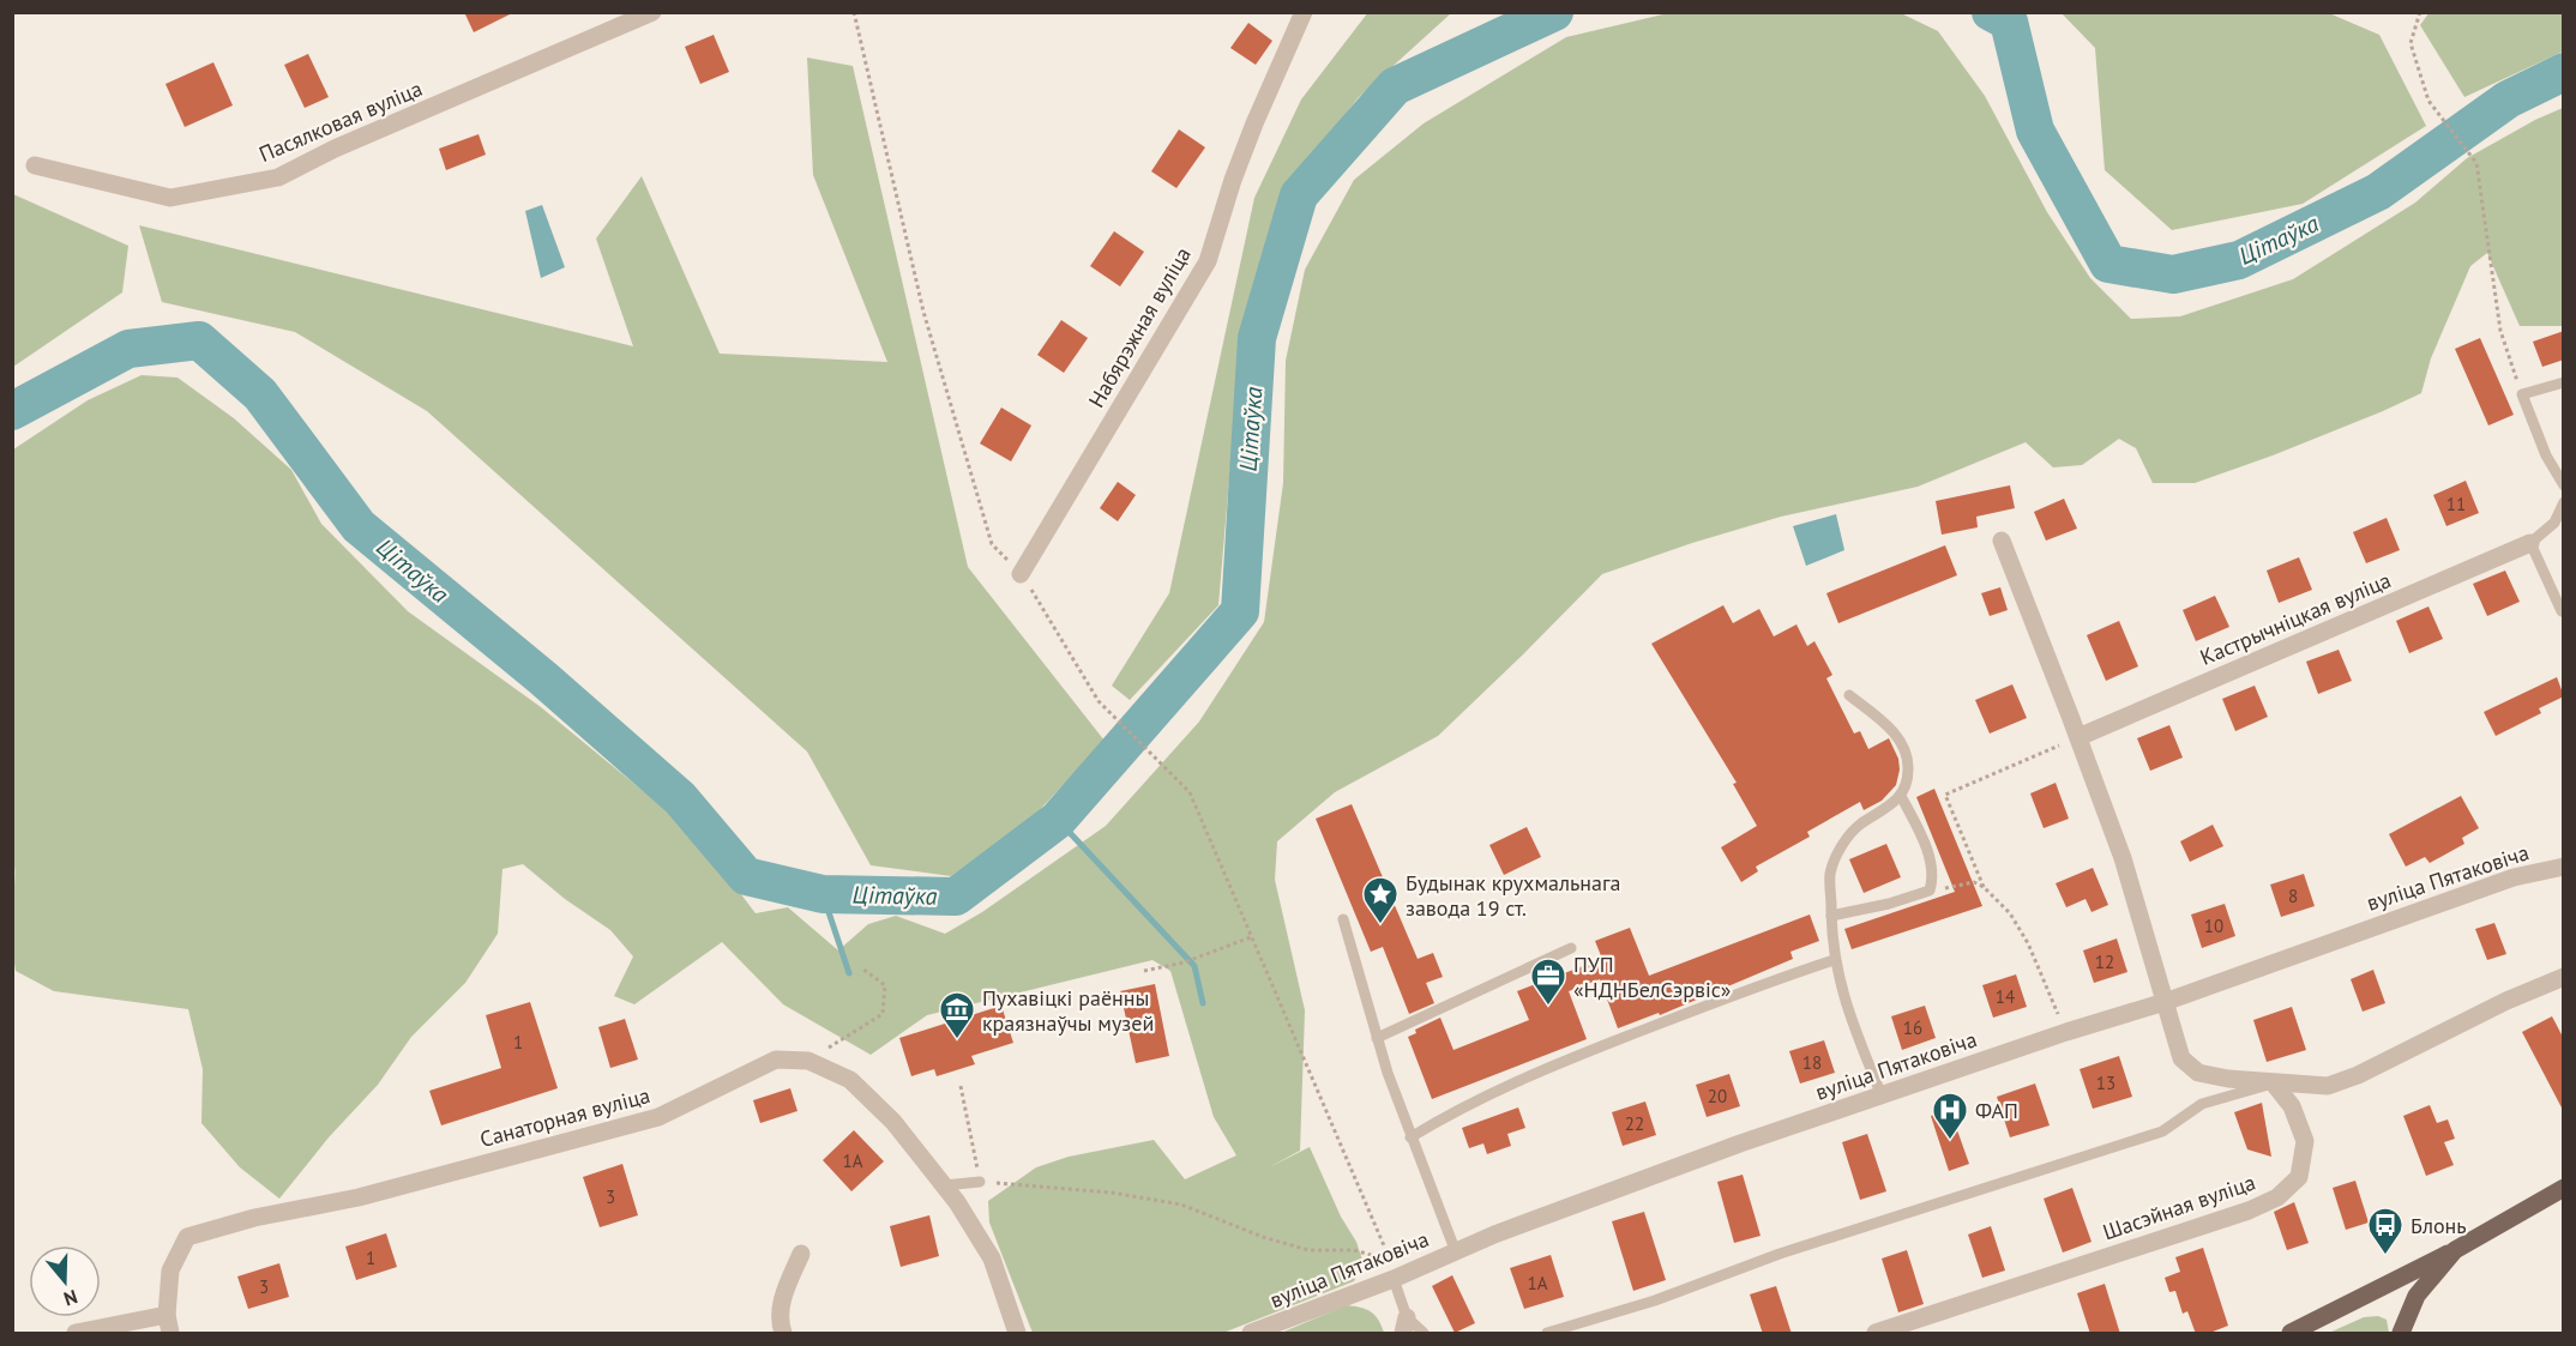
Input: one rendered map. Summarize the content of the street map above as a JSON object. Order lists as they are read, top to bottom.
{
  "streets": {
    "street": [
      "Пасялковая вуліца",
      "Набярэжная вуліца",
      "Кастрычніцкая вуліца",
      "вуліца Пятаковіча",
      "Санаторная вуліца",
      "Шасэйная вуліца"
    ]
  },
  "water": ["Цітаўка"],
  "places": {
    "place": ["Будынак крухмальнага завода 19 ст."],
    "office": ["ПУП «НДНБелСэрвіс»"],
    "museum": ["Пухавіцкі раённы краязнаўчы музей"],
    "hospital": ["ФАП"],
    "bus stop": ["Блонь"]
  },
  "house_numbers": [
    "11",
    "8",
    "10",
    "12",
    "14",
    "16",
    "1",
    "18",
    "13",
    "20",
    "22",
    "1А",
    "3",
    "1",
    "1А",
    "3"
  ],
  "north": "bottom"
}
